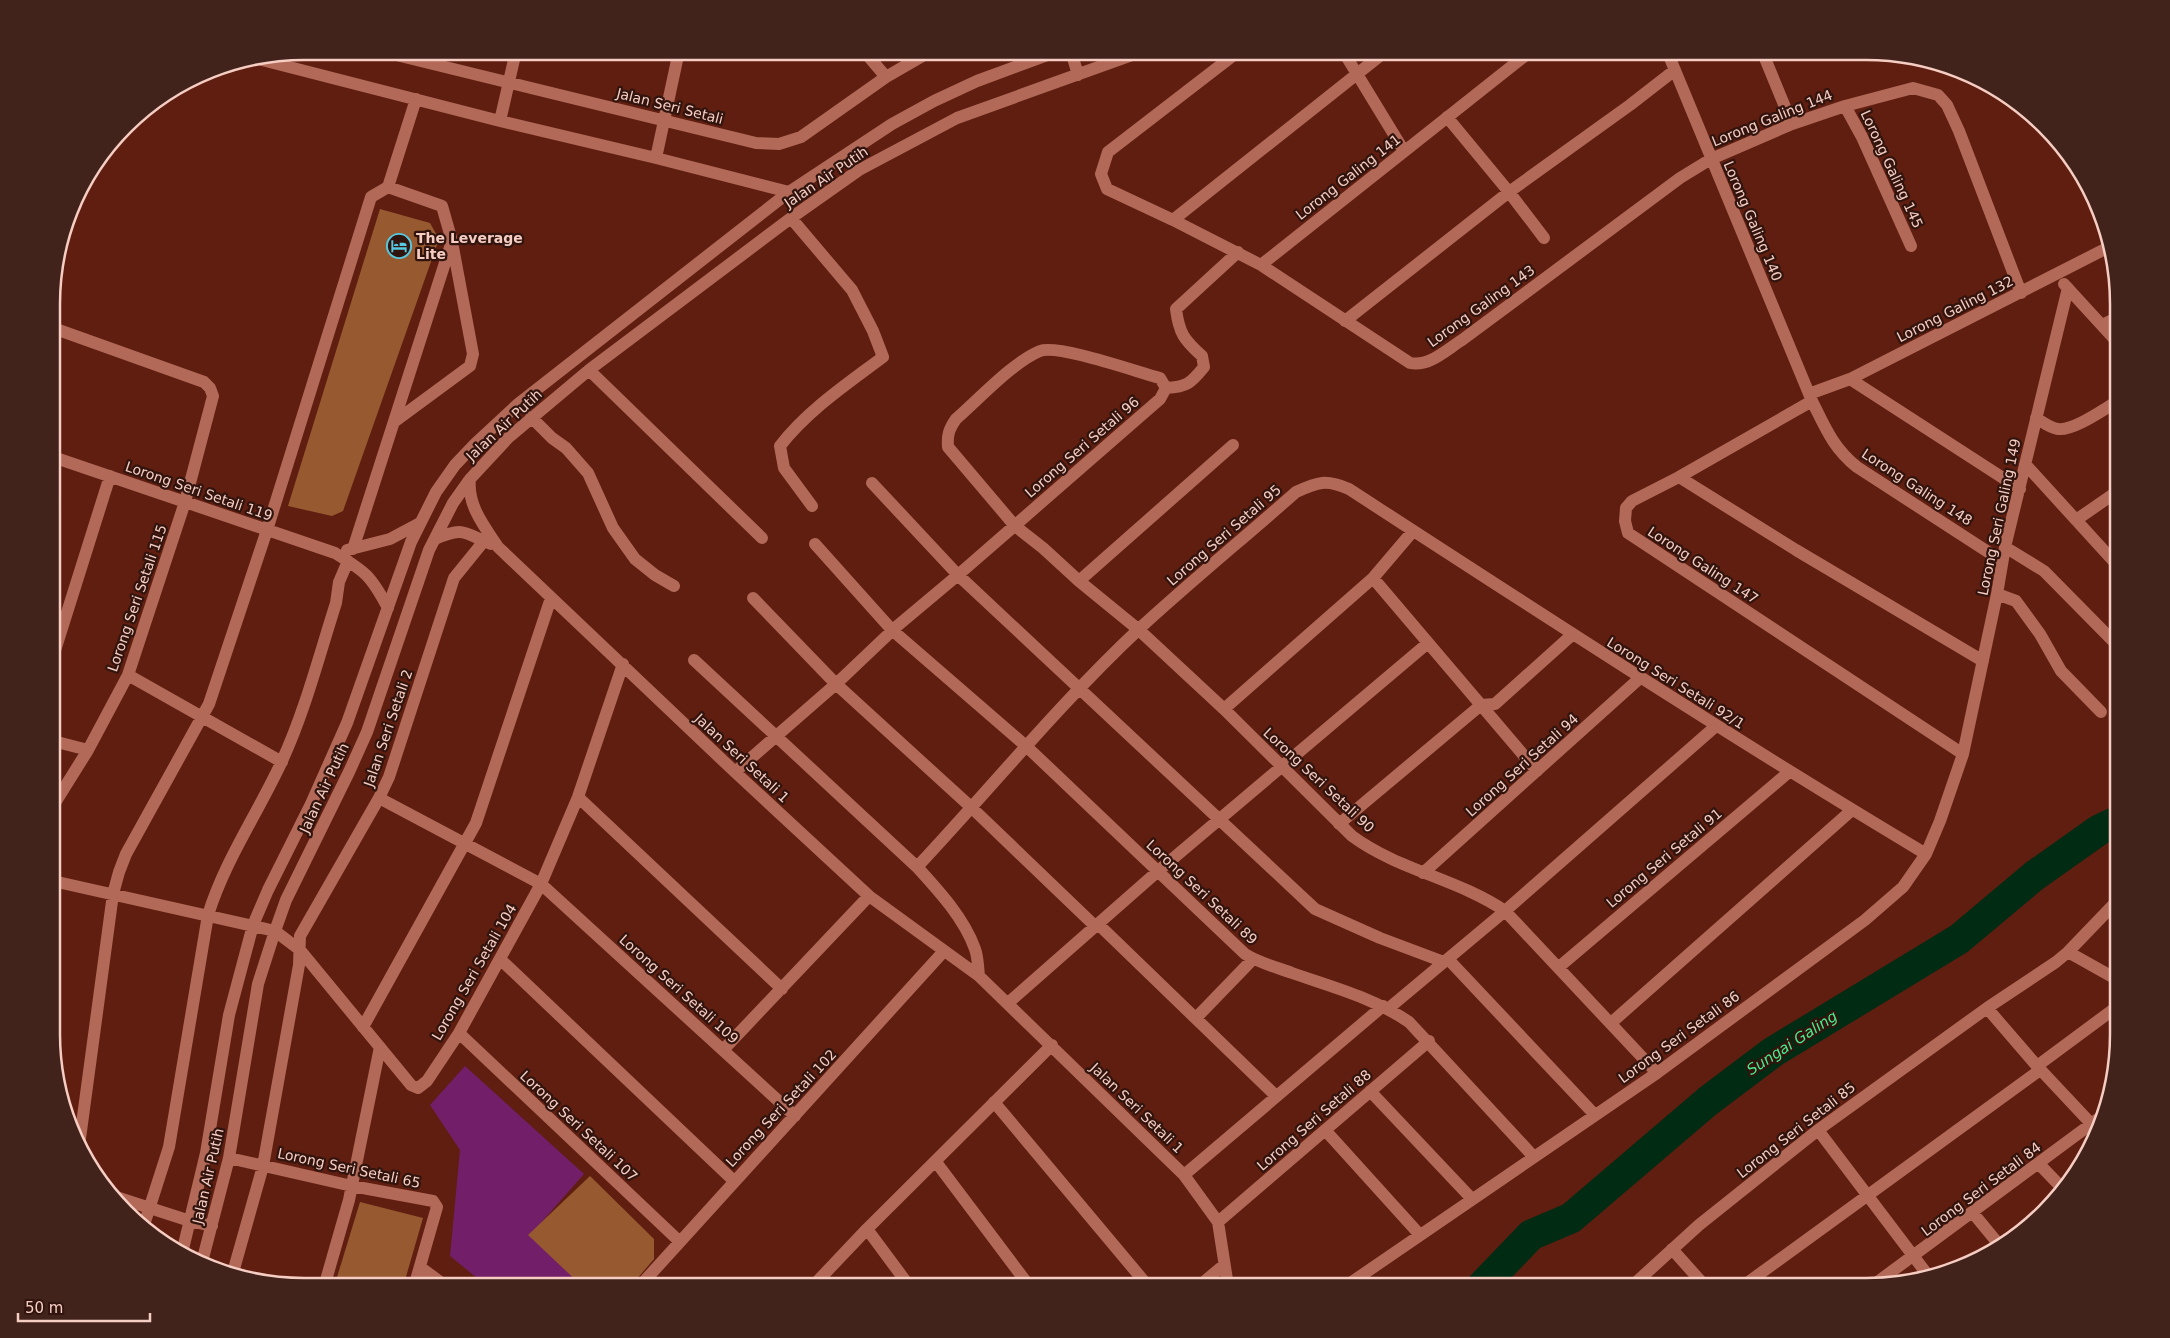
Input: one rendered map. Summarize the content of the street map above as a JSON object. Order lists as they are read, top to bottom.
{
  "streets": {
    "street": [
      "Jalan Seri Setali",
      "Lorong Galing 144",
      "Lorong Galing 145",
      "Jalan Air Putih",
      "Lorong Galing 141",
      "Lorong Galing 140",
      "Lorong Galing 143",
      "Lorong Galing 132",
      "Lorong Seri Setali 96",
      "Lorong Galing 148",
      "Lorong Seri Setali 119",
      "Lorong Seri Galing 149",
      "Lorong Seri Setali 95",
      "Lorong Galing 147",
      "Lorong Seri Setali 115",
      "Lorong Seri Setali 92/1",
      "Jalan Seri Setali 2",
      "Jalan Seri Setali 1",
      "Lorong Seri Setali 94",
      "Lorong Seri Setali 90",
      "Lorong Seri Setali 91",
      "Lorong Seri Setali 89",
      "Lorong Seri Setali 104",
      "Lorong Seri Setali 109",
      "Lorong Seri Setali 86",
      "Lorong Seri Setali 102",
      "Lorong Seri Setali 88",
      "Lorong Seri Setali 107",
      "Lorong Seri Setali 85",
      "Lorong Seri Setali 65",
      "Lorong Seri Setali 84"
    ]
  },
  "crossings": [
    ["Lorong Galing 144", "Lorong Galing 145"],
    ["Lorong Galing 144", "Lorong Galing 140"],
    ["Lorong Galing 144", "Lorong Galing 143"],
    ["Lorong Galing 144", "Lorong Galing 132"],
    ["Jalan Air Putih", "Lorong Seri Setali 119"],
    ["Jalan Air Putih", "Jalan Seri Setali 1"],
    ["Jalan Air Putih", "Lorong Seri Setali 104"],
    ["Jalan Air Putih", "Lorong Seri Setali 65"],
    ["Lorong Galing 141", "Lorong Galing 143"],
    ["Lorong Galing 140", "Lorong Galing 143"],
    ["Lorong Galing 140", "Lorong Galing 132"],
    ["Lorong Galing 140", "Lorong Galing 148"],
    ["Lorong Galing 140", "Lorong Galing 147"],
    ["Lorong Galing 132", "Lorong Galing 148"],
    ["Lorong Galing 132", "Lorong Galing 147"],
    ["Lorong Seri Setali 96", "Jalan Seri Setali 1"],
    ["Lorong Seri Setali 96", "Lorong Seri Setali 90"],
    ["Lorong Seri Setali 96", "Lorong Seri Setali 89"],
    ["Lorong Galing 148", "Lorong Seri Galing 149"],
    ["Lorong Galing 148", "Lorong Galing 147"],
    ["Lorong Seri Setali 119", "Lorong Seri Setali 115"],
    ["Lorong Seri Galing 149", "Lorong Galing 147"],
    ["Lorong Seri Galing 149", "Lorong Seri Setali 86"],
    ["Lorong Seri Setali 95", "Lorong Seri Setali 92/1"],
    ["Lorong Seri Setali 95", "Lorong Seri Setali 90"],
    ["Lorong Seri Setali 95", "Lorong Seri Setali 89"],
    ["Lorong Galing 147", "Lorong Seri Setali 86"],
    ["Lorong Seri Setali 92/1", "Lorong Seri Setali 94"],
    ["Lorong Seri Setali 92/1", "Lorong Seri Setali 91"],
    ["Lorong Seri Setali 92/1", "Lorong Seri Setali 86"],
    ["Jalan Seri Setali 2", "Jalan Seri Setali 1"],
    ["Jalan Seri Setali 2", "Lorong Seri Setali 104"],
    ["Jalan Seri Setali 2", "Lorong Seri Setali 109"],
    ["Jalan Seri Setali 2", "Lorong Seri Setali 65"],
    ["Jalan Seri Setali 1", "Lorong Seri Setali 104"],
    ["Jalan Seri Setali 1", "Lorong Seri Setali 102"],
    ["Jalan Seri Setali 1", "Lorong Seri Setali 88"],
    ["Lorong Seri Setali 94", "Lorong Seri Setali 90"],
    ["Lorong Seri Setali 90", "Lorong Seri Setali 91"],
    ["Lorong Seri Setali 90", "Lorong Seri Setali 86"],
    ["Lorong Seri Setali 89", "Lorong Seri Setali 86"],
    ["Lorong Seri Setali 89", "Lorong Seri Setali 88"],
    ["Lorong Seri Setali 104", "Lorong Seri Setali 109"],
    ["Lorong Seri Setali 104", "Lorong Seri Setali 107"],
    ["Lorong Seri Setali 109", "Lorong Seri Setali 102"],
    ["Lorong Seri Setali 102", "Lorong Seri Setali 107"]
  ],
  "water": ["Sungai Galing"],
  "places": {
    "hotel": ["The Leverage Lite"]
  },
  "scale_bar": "50 m"
}
